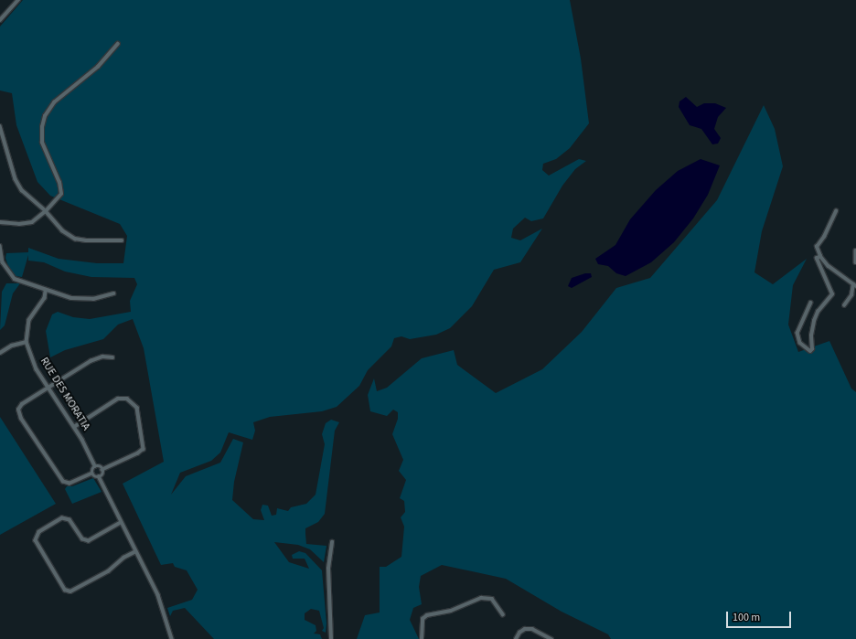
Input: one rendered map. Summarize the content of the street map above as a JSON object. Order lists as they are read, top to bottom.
{
  "streets": {
    "street": ["RUE DES MORATIA"]
  },
  "scale_bar": "100 m"
}
